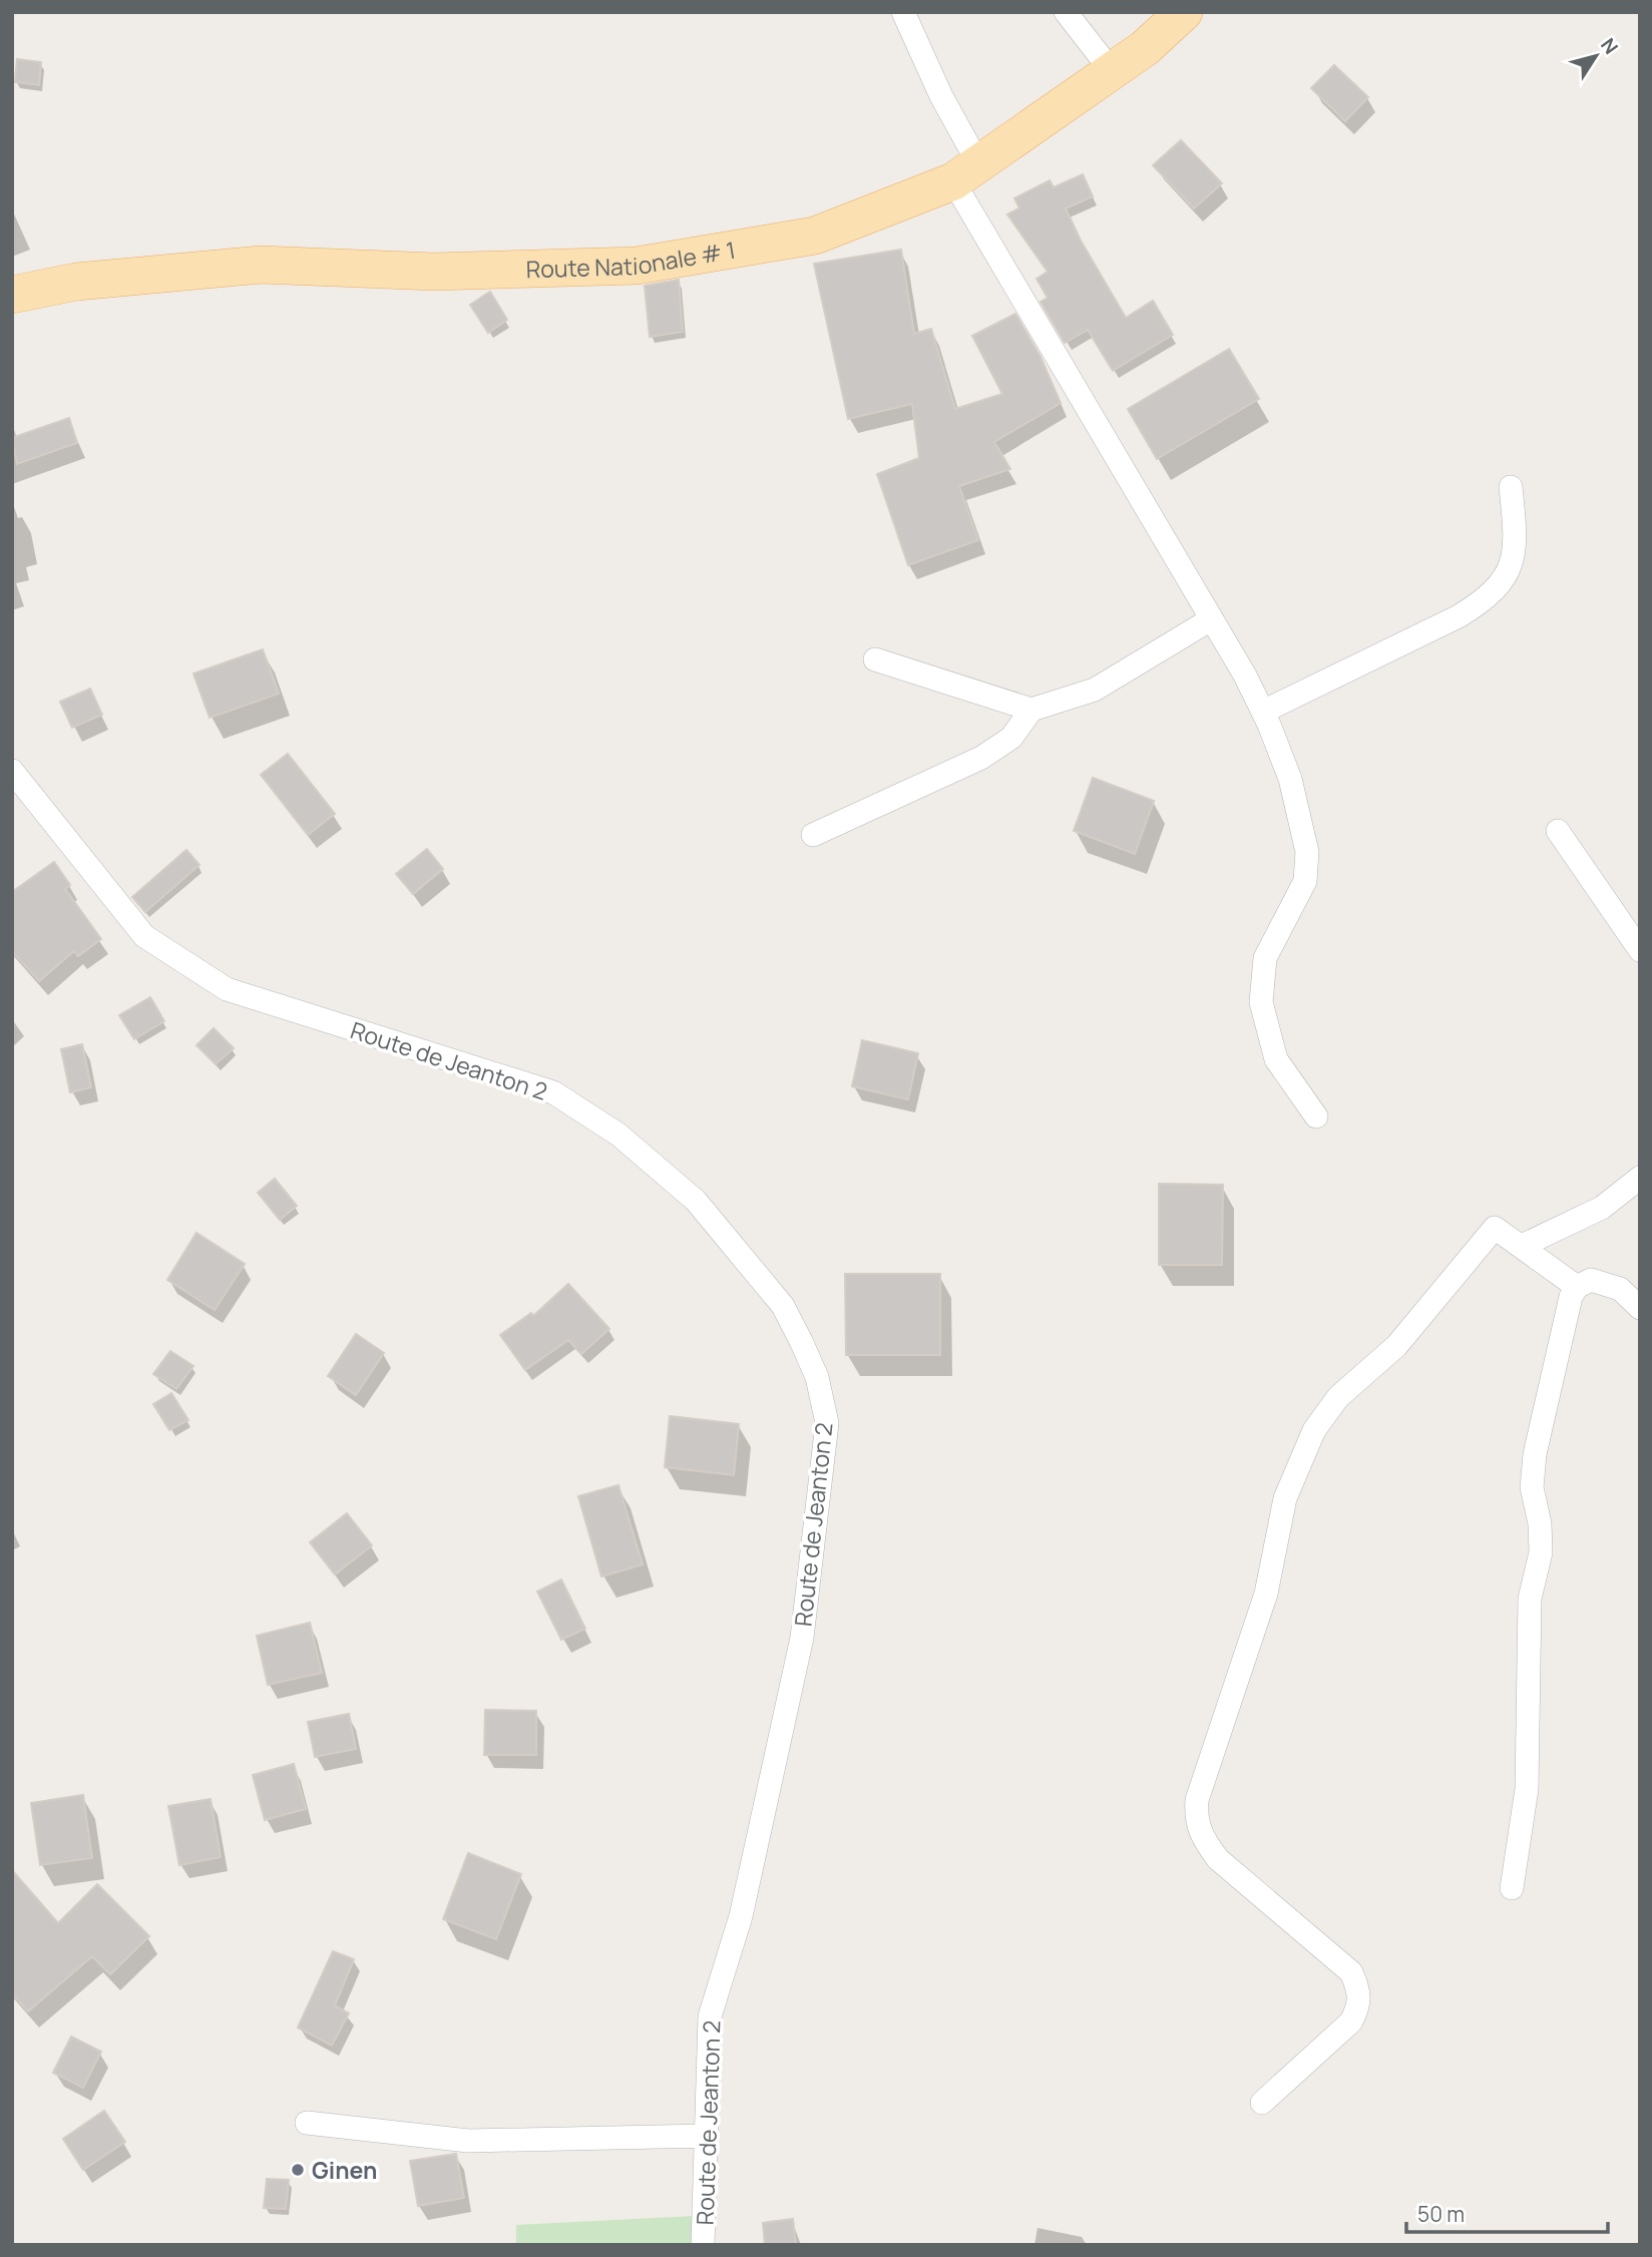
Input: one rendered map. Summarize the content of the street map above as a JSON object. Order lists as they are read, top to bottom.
{
  "streets": {
    "main road": ["Route Nationale # 1"],
    "street": ["Route de Jeanton 2"]
  },
  "places": ["Ginen"],
  "scale_bar": "50 m",
  "north": "top right"
}
